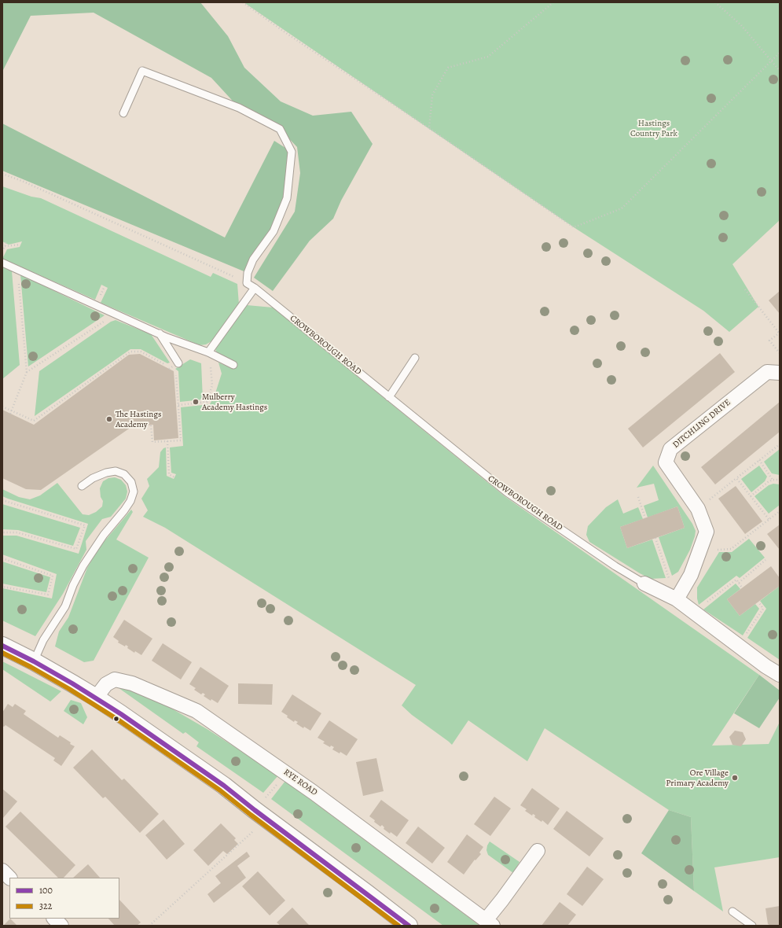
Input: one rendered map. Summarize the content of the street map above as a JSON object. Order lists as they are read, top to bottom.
{
  "streets": {
    "street": ["CROWBOROUGH ROAD", "DITCHLING DRIVE", "RYE ROAD"]
  },
  "crossings": [
    ["CROWBOROUGH ROAD", "DITCHLING DRIVE"]
  ],
  "parks": ["Hastings Country Park"],
  "places": ["Mulberry Academy Hastings", "The Hastings Academy", "Ore Village Primary Academy"],
  "lines": ["transit line 100", "transit line 322"],
  "legend": ["100", "322"]
}
